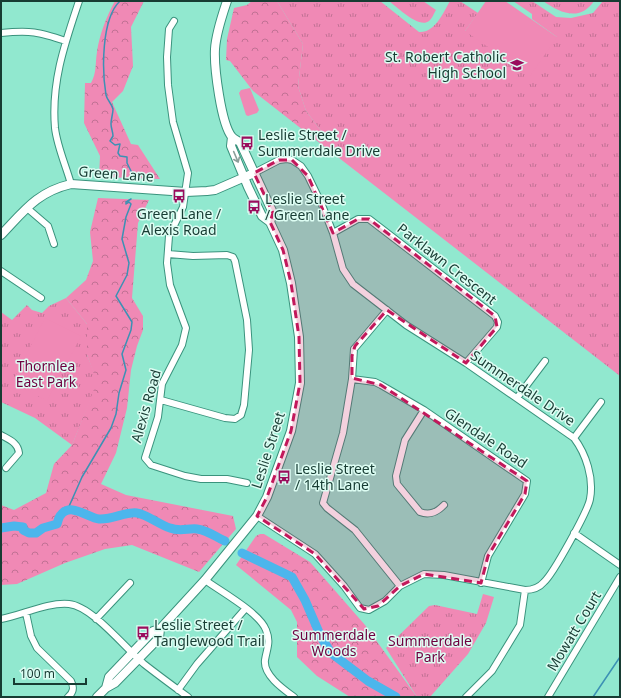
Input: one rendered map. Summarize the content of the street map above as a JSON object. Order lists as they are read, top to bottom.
{
  "streets": {
    "main road": ["Green Lane", "Leslie Street"],
    "street": [
      "Parklawn Crescent",
      "Summerdale Drive",
      "Alexis Road",
      "Glendale Road",
      "Mowatt Court"
    ]
  },
  "crossings": [
    ["Green Lane", "Summerdale Drive"],
    ["Green Lane", "Alexis Road"],
    ["Green Lane", "Leslie Street"],
    ["Parklawn Crescent", "Summerdale Drive"],
    ["Summerdale Drive", "Leslie Street"]
  ],
  "parks": ["Thornlea East Park", "Summerdale Woods", "Summerdale Park"],
  "places": {
    "school or university": ["St. Robert Catholic High School"],
    "bus stop": [
      "Leslie Street / Summerdale Drive",
      "Green Lane / Alexis Road",
      "Leslie Street / Green Lane",
      "Leslie Street / 14th Lane",
      "Leslie Street / Tanglewood Trail"
    ]
  },
  "scale_bar": "100 m"
}
